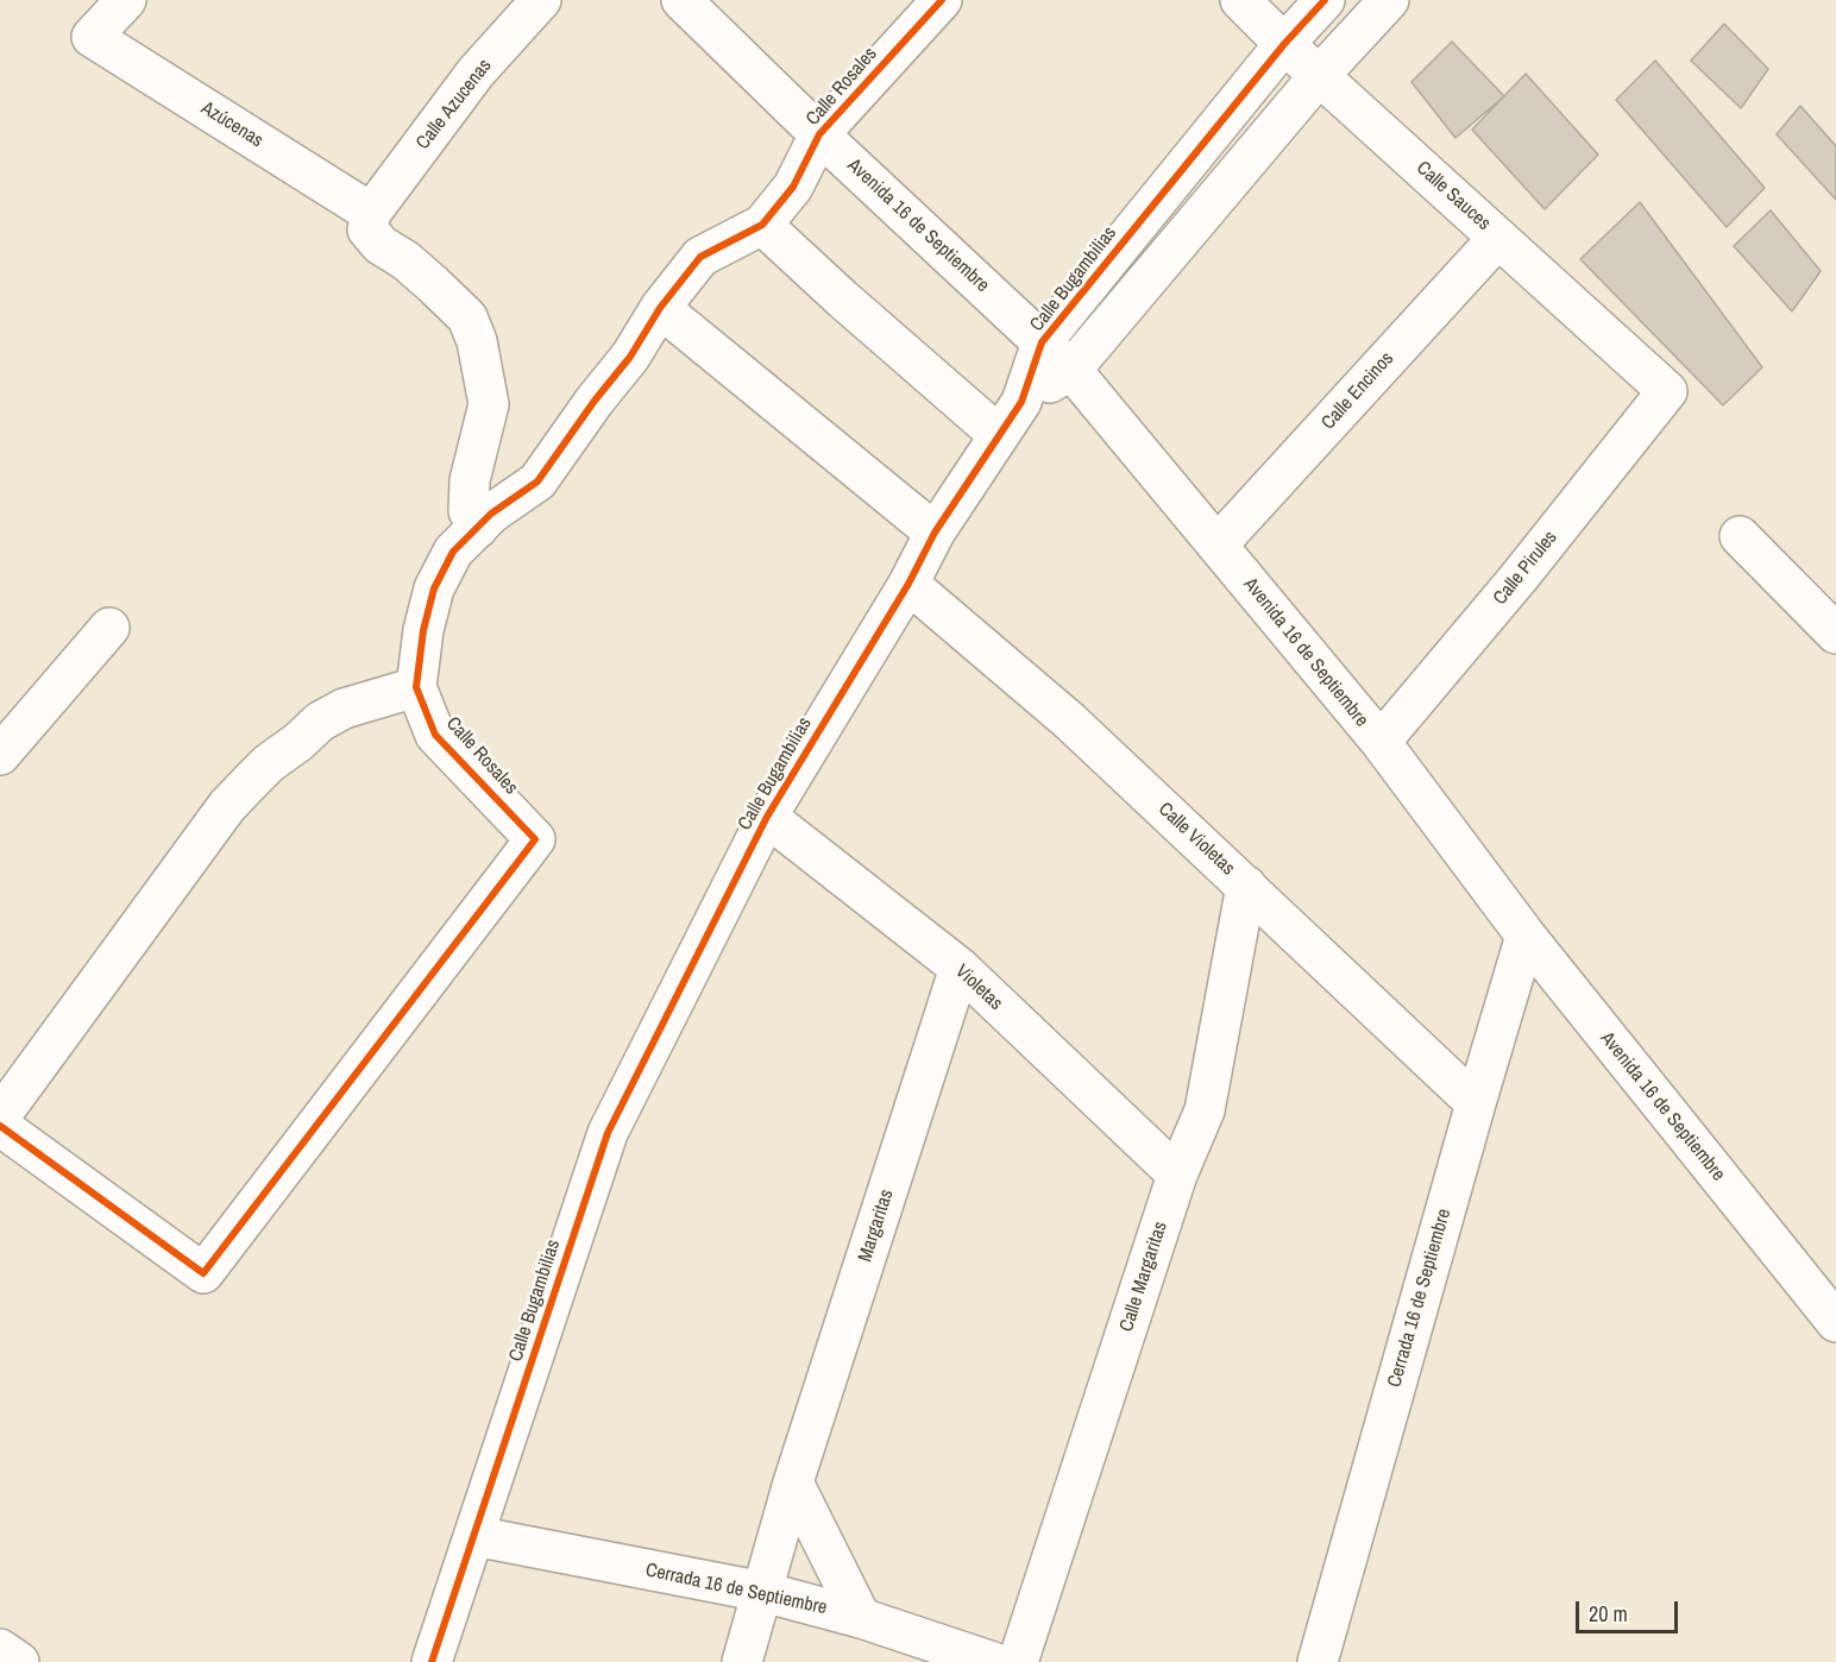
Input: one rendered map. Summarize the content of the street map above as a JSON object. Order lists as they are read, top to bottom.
{
  "streets": {
    "street": [
      "Calle Rosales",
      "Calle Azucenas",
      "Azúcenas",
      "Calle Sauces",
      "Avenida 16 de Septiembre",
      "Calle Bugambilias",
      "Calle Encinos",
      "Calle Pirules",
      "Calle Violetas",
      "Violetas",
      "Margaritas",
      "Calle Margaritas",
      "Cerrada 16 de Septiembre"
    ]
  },
  "crossings": [
    ["Calle Rosales", "Avenida 16 de Septiembre"],
    ["Calle Azucenas", "Azúcenas"],
    ["Calle Sauces", "Calle Bugambilias"],
    ["Calle Sauces", "Calle Encinos"],
    ["Calle Sauces", "Calle Pirules"],
    ["Avenida 16 de Septiembre", "Calle Bugambilias"],
    ["Avenida 16 de Septiembre", "Calle Encinos"],
    ["Avenida 16 de Septiembre", "Calle Pirules"],
    ["Avenida 16 de Septiembre", "Cerrada 16 de Septiembre"],
    ["Calle Bugambilias", "Calle Violetas"],
    ["Calle Bugambilias", "Violetas"],
    ["Calle Bugambilias", "Cerrada 16 de Septiembre"],
    ["Calle Violetas", "Calle Margaritas"],
    ["Calle Violetas", "Cerrada 16 de Septiembre"],
    ["Violetas", "Margaritas"],
    ["Violetas", "Calle Margaritas"],
    ["Margaritas", "Cerrada 16 de Septiembre"]
  ],
  "scale_bar": "20 m"
}
